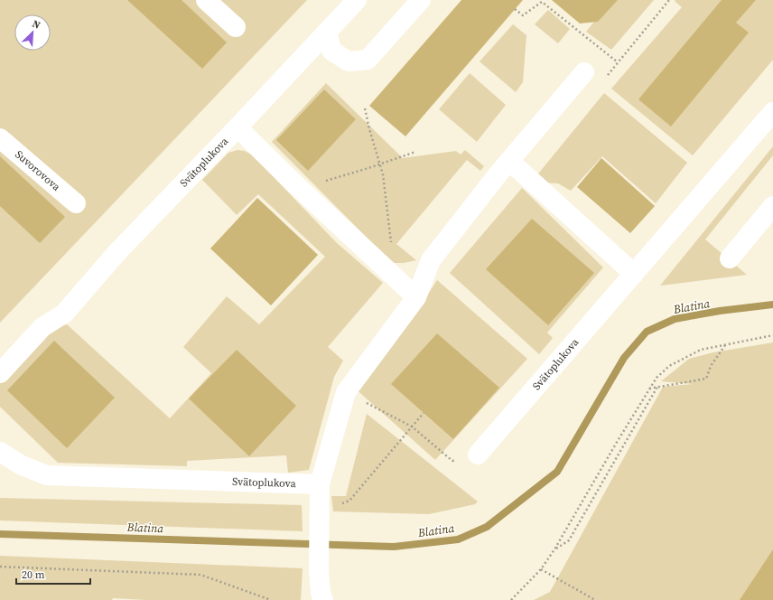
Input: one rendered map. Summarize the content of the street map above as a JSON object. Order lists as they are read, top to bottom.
{
  "streets": {
    "street": ["Svätoplukova", "Suvorovova"]
  },
  "water": ["Blatina"],
  "scale_bar": "20 m",
  "north": "top right"
}
